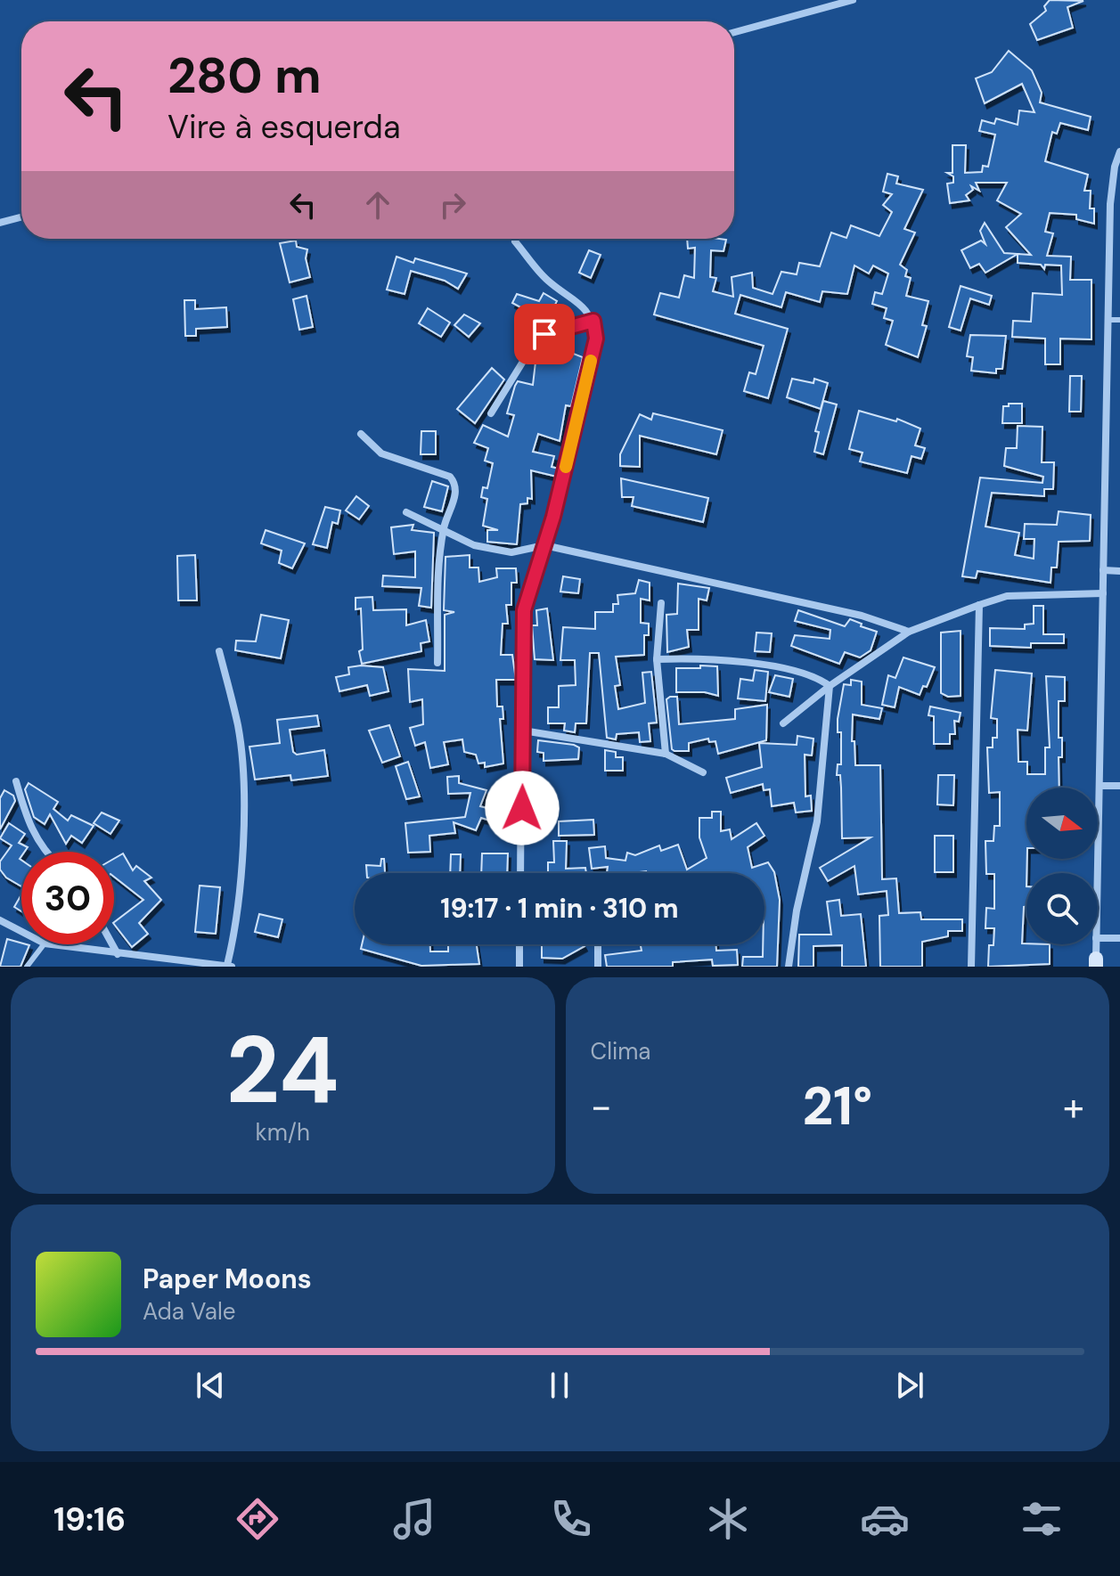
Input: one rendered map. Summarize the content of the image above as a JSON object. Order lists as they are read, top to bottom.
{
  "north": "right",
  "page": {
    "turn": ["280 m", "Vire à esquerda"],
    "limit": "30",
    "trip": "19:17 · 1 min · 310 m",
    "tile": [
      ["24", "km/h"],
      "Clima"
    ],
    "heat": ["−", "21°", "+"],
    "song": ["Paper Moons", "Ada Vale"],
    "tabs": "19:16"
  }
}
